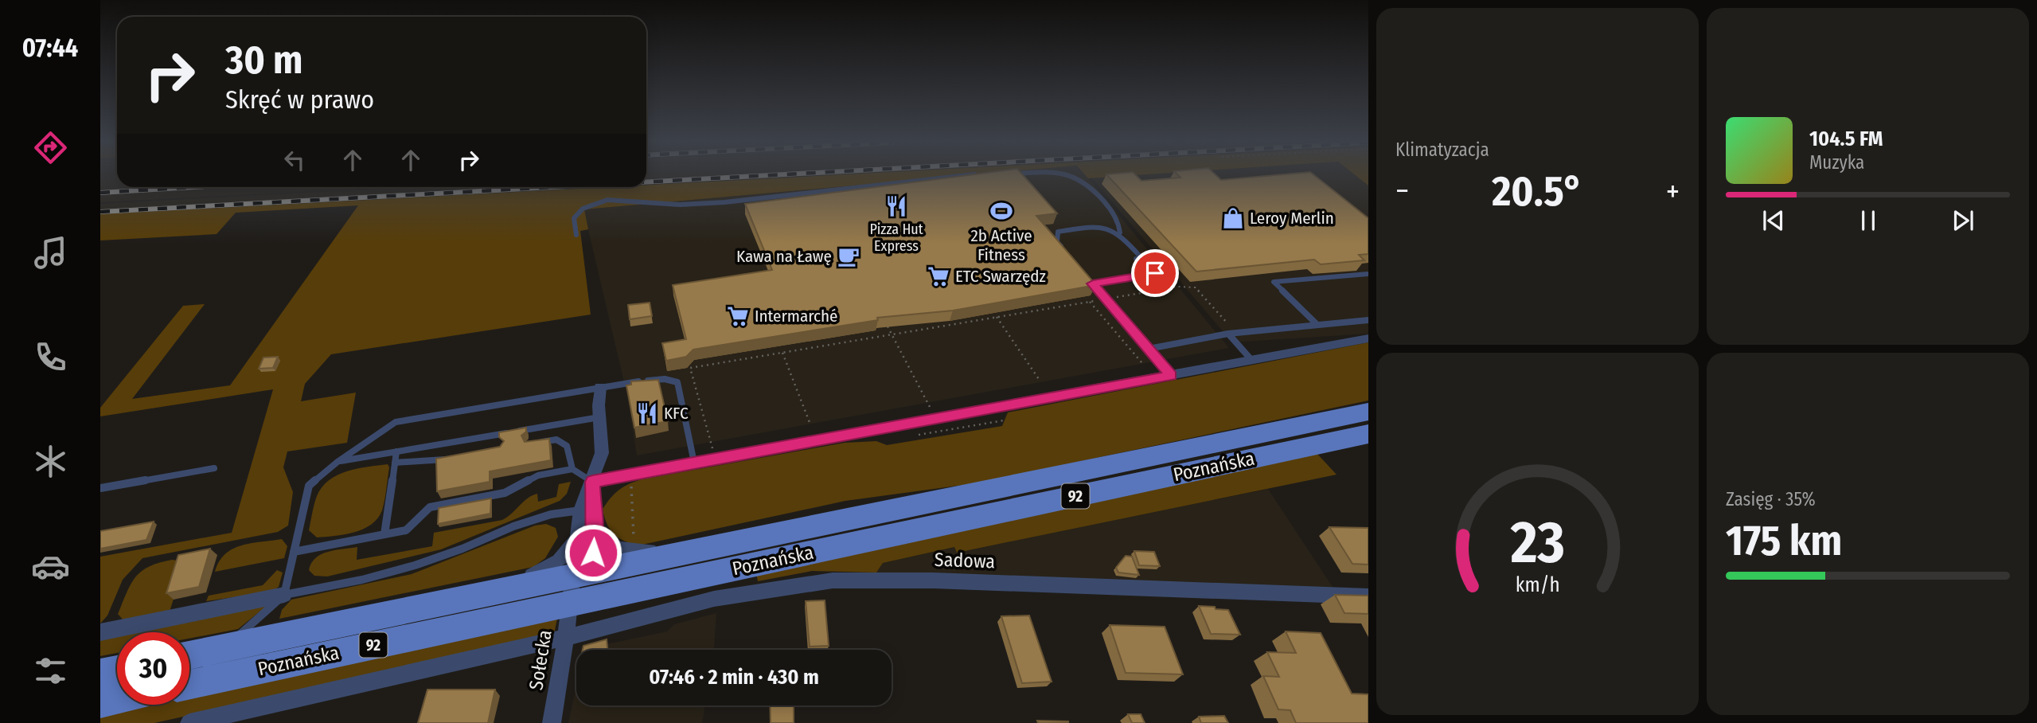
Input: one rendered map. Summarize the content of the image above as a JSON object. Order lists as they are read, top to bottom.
{
  "streets": {
    "main road": ["Poznańska", "92"],
    "street": ["Sadowa", "Sołecka"]
  },
  "crossings": [
    ["Poznańska", "Sołecka"],
    ["Sadowa", "Sołecka"]
  ],
  "places": {
    "restaurant": ["Pizza Hut Express", "KFC"],
    "sports": ["2b Active Fitness"],
    "shop": ["Leroy Merlin"],
    "cafe": ["Kawa na Ławę"],
    "supermarket": ["ETC Swarzędz", "Intermarché"]
  },
  "page": {
    "tabs": "07:44",
    "tile": [
      "Klimatyzacja",
      ["Zasięg · 35%", "175 km"]
    ],
    "turn": ["30 m", "Skręć w prawo"],
    "song": ["104.5 FM", "Muzyka"],
    "heat": ["−", "20.5°", "+"],
    "limit": "30",
    "trip": "07:46 · 2 min · 430 m",
    "gauge": ["23", "km/h"]
  }
}
